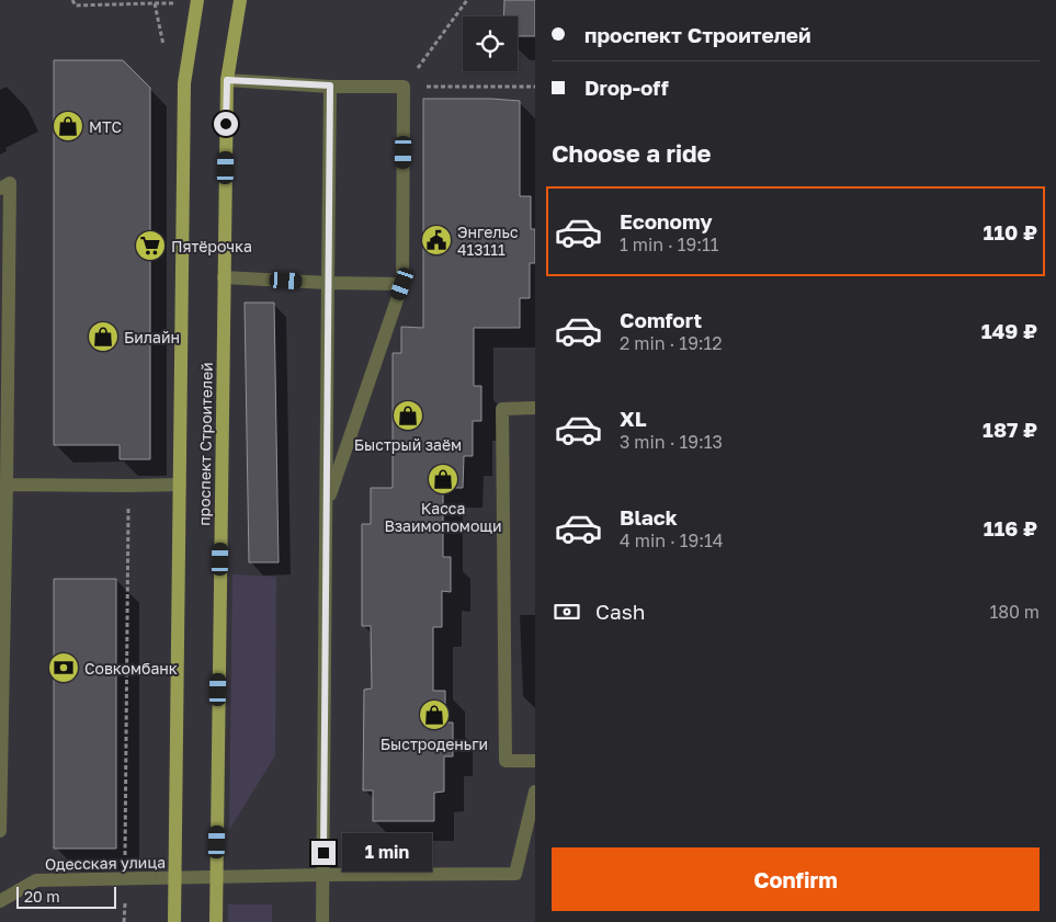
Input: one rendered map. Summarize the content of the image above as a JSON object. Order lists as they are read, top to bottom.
{
  "streets": {
    "main road": ["проспект Строителей"],
    "street": ["Одесская улица"]
  },
  "crossings": [
    ["проспект Строителей", "Одесская улица"]
  ],
  "places": {
    "shop": [
      "МТС",
      "Билайн",
      "Быстрый заём",
      "Касса Взаимопомощи",
      "Быстроденьги"
    ],
    "public building": ["Энгельс 413111"],
    "supermarket": ["Пятёрочка"],
    "bank": ["Совкомбанк"]
  },
  "scale_bar": "20 m",
  "page": {
    "banner": ["проспект Строителей", "Drop-off"],
    "heading": "Choose a ride",
    "list": [
      {
        "name": "Economy",
        "note": "1 min · 19:11",
        "value": "110 ₽"
      },
      {
        "name": "Comfort",
        "note": "2 min · 19:12",
        "value": "149 ₽"
      },
      {
        "name": "XL",
        "note": "3 min · 19:13",
        "value": "187 ₽"
      },
      {
        "name": "Black",
        "note": "4 min · 19:14",
        "value": "116 ₽"
      }
    ],
    "pay": ["Cash", "180 m"],
    "bubble": "1 min",
    "buttons": "Confirm",
    "scale": "20 m"
  }
}
